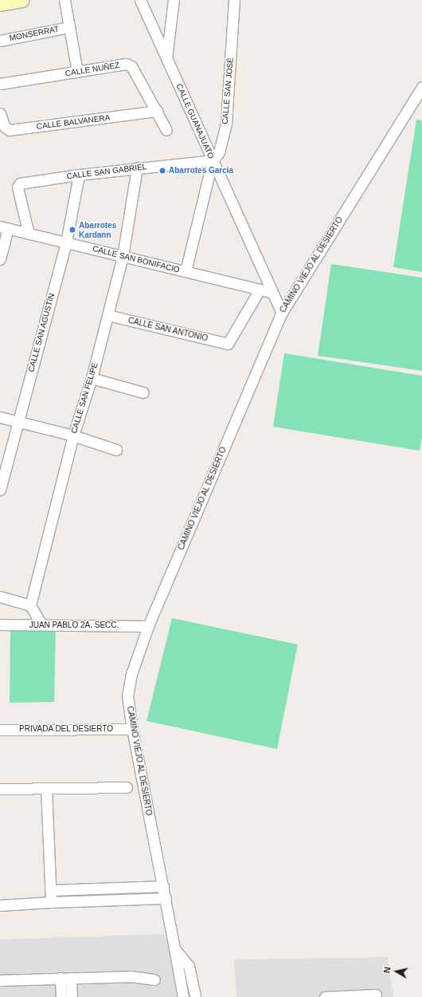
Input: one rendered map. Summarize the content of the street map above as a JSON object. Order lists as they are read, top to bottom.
{
  "streets": {
    "street": [
      "MONSERRAT",
      "CALLE NUÑEZ",
      "CALLE SAN JOSÉ",
      "CALLE GUANAJUATO",
      "CALLE BALVANERA",
      "CALLE SAN GABRIEL",
      "CALLE SAN BONIFACIO",
      "CAMINO VIEJO AL DESIERTO",
      "CALLE SAN ANTONIO",
      "CALLE SAN AGUSTÍN",
      "CALLE SAN FELIPE",
      "JUAN PABLO 2A. SECC.",
      "PRIVADA DEL DESIERTO"
    ]
  },
  "crossings": [
    ["CALLE NUÑEZ", "CALLE BALVANERA"],
    ["CALLE SAN JOSÉ", "CALLE GUANAJUATO"],
    ["CALLE SAN JOSÉ", "CALLE SAN GABRIEL"],
    ["CALLE SAN JOSÉ", "CALLE SAN BONIFACIO"],
    ["CALLE GUANAJUATO", "CALLE SAN GABRIEL"],
    ["CALLE GUANAJUATO", "CALLE SAN BONIFACIO"],
    ["CALLE GUANAJUATO", "CAMINO VIEJO AL DESIERTO"],
    ["CALLE SAN GABRIEL", "CALLE SAN BONIFACIO"],
    ["CALLE SAN GABRIEL", "CALLE SAN AGUSTÍN"],
    ["CALLE SAN GABRIEL", "CALLE SAN FELIPE"],
    ["CALLE SAN BONIFACIO", "CALLE SAN ANTONIO"],
    ["CALLE SAN BONIFACIO", "CALLE SAN AGUSTÍN"],
    ["CALLE SAN BONIFACIO", "CALLE SAN FELIPE"],
    ["CAMINO VIEJO AL DESIERTO", "JUAN PABLO 2A. SECC."],
    ["CAMINO VIEJO AL DESIERTO", "PRIVADA DEL DESIERTO"],
    ["CALLE SAN ANTONIO", "CALLE SAN FELIPE"]
  ],
  "places": ["Abarrotes Garcia", "Abarrotes Kardann"],
  "north": "left"
}
